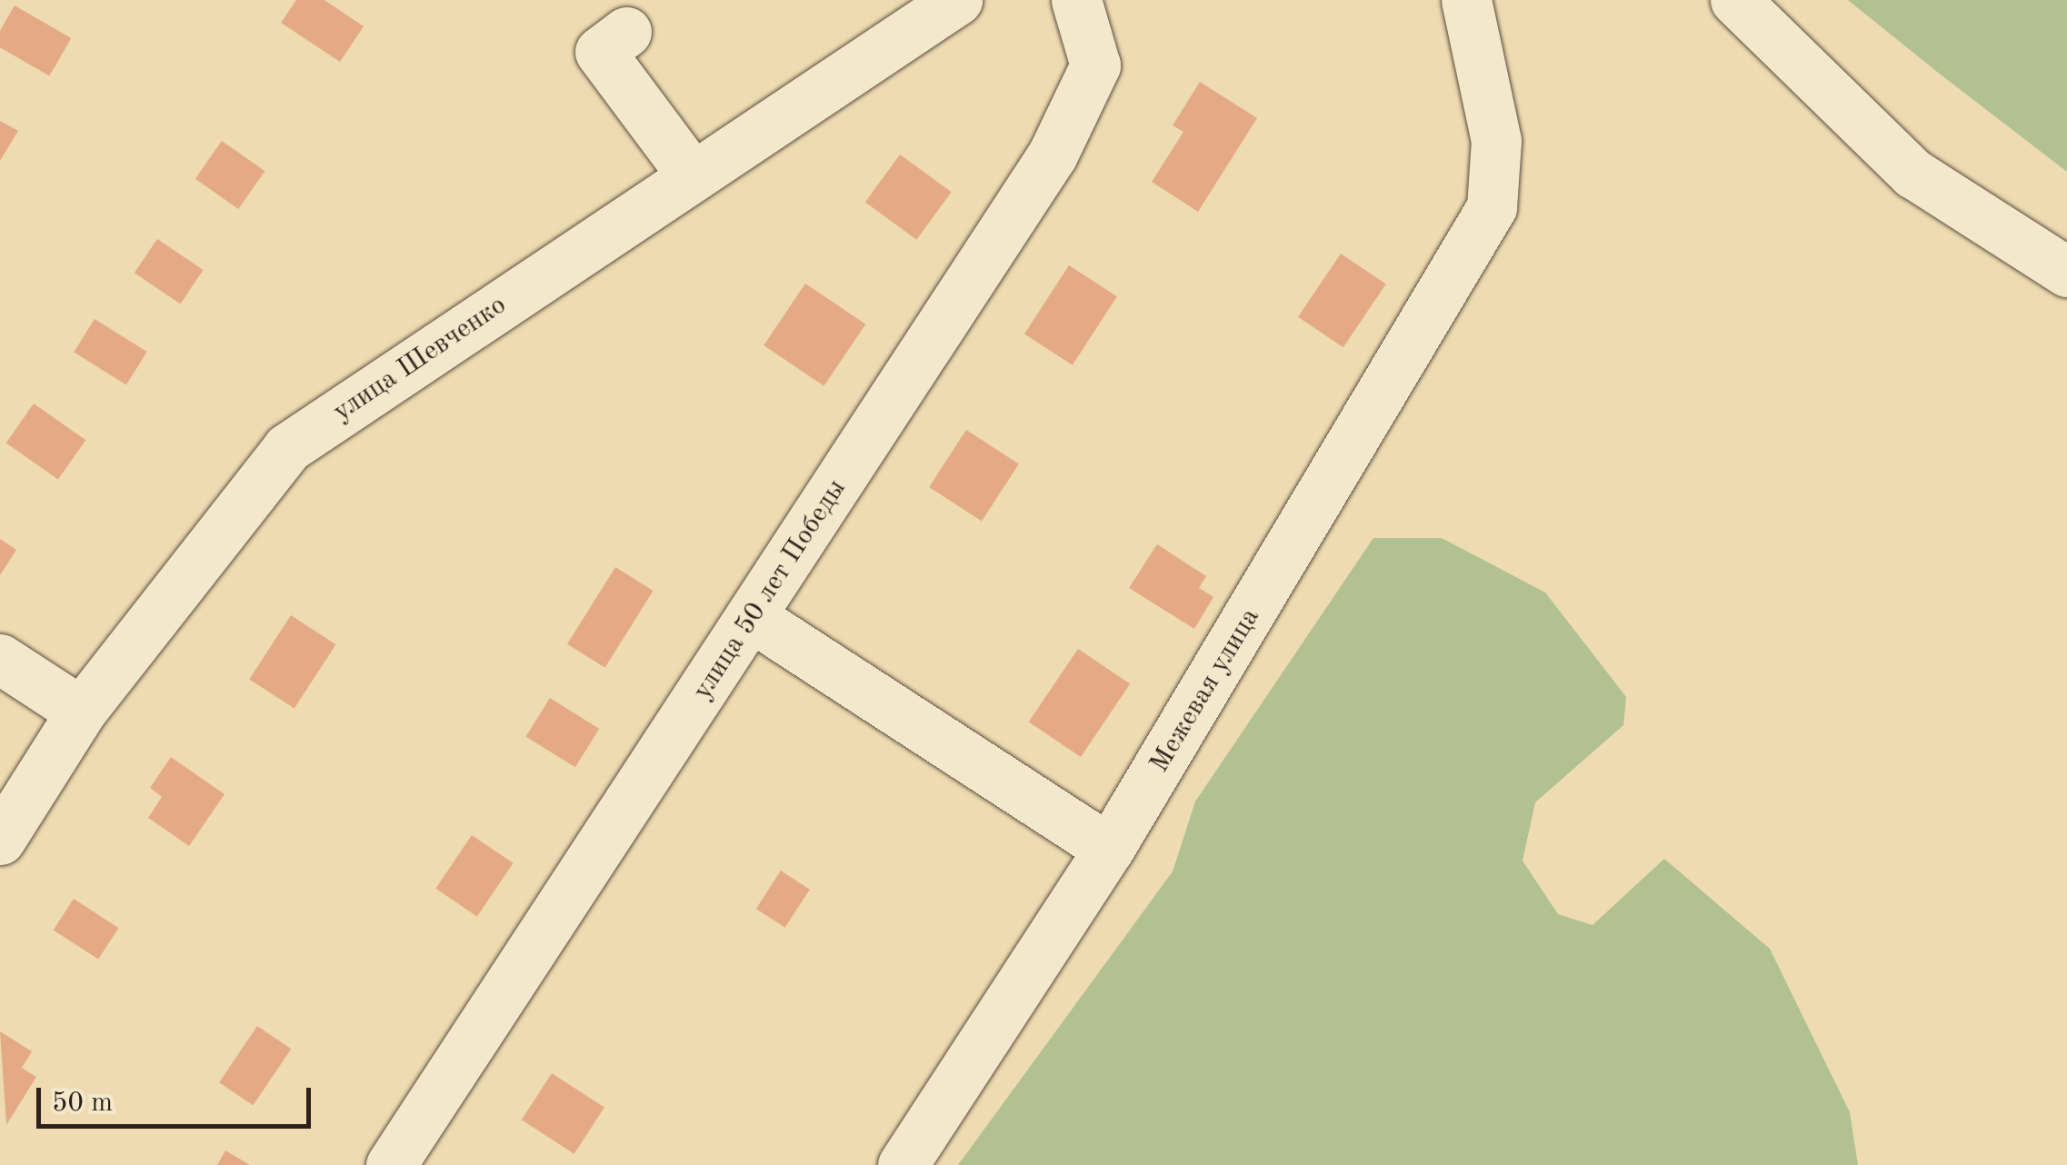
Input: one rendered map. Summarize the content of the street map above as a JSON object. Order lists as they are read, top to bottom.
{
  "streets": {
    "street": ["улица Шевченко", "улица 50 лет Победы", "Межевая улица"]
  },
  "scale_bar": "50 m"
}
